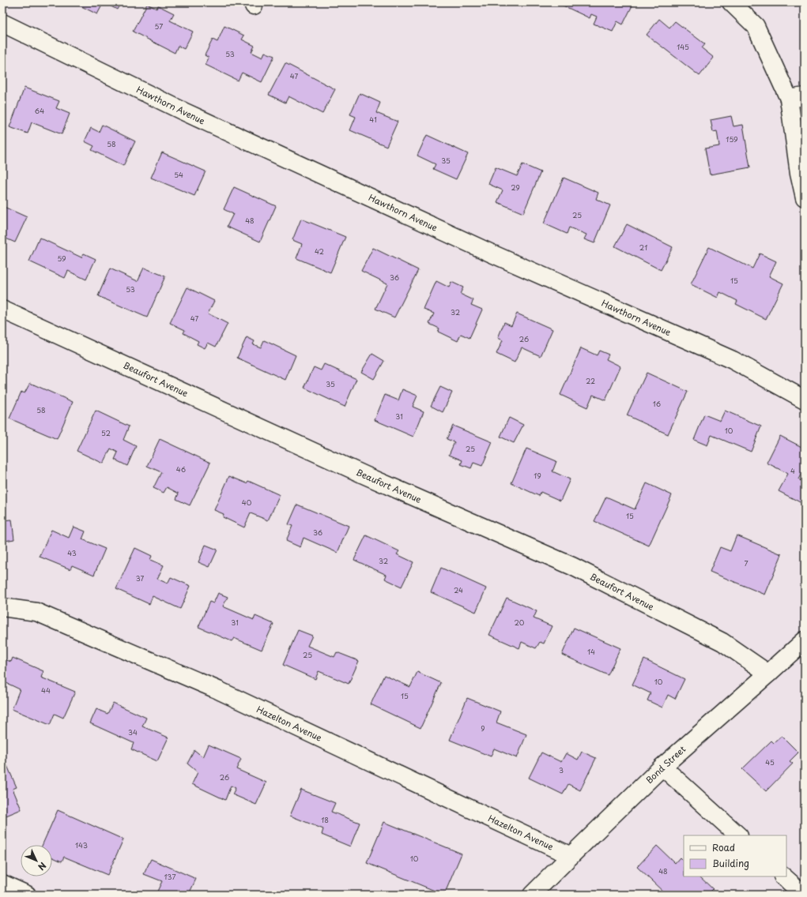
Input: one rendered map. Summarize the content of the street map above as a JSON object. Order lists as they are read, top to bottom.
{
  "streets": {
    "street": [
      "Hawthorn Avenue",
      "Beaufort Avenue",
      "Hazelton Avenue",
      "Bond Street"
    ]
  },
  "crossings": [
    ["Beaufort Avenue", "Bond Street"],
    ["Hazelton Avenue", "Bond Street"]
  ],
  "house_numbers": [
    "57",
    "145",
    "53",
    "47",
    "64",
    "41",
    "159",
    "58",
    "35",
    "54",
    "29",
    "25",
    "48",
    "21",
    "42",
    "59",
    "36",
    "15",
    "53",
    "32",
    "47",
    "26",
    "22",
    "35",
    "16",
    "58",
    "31",
    "10",
    "52",
    "25",
    "46",
    "4",
    "19",
    "40",
    "15",
    "36",
    "43",
    "32",
    "7",
    "37",
    "24",
    "31",
    "20",
    "14",
    "25",
    "10",
    "44",
    "15",
    "9",
    "34",
    "45",
    "3",
    "26",
    "18",
    "143",
    "10",
    "48",
    "137"
  ],
  "legend": ["Road", "Building"],
  "north": "bottom right"
}
